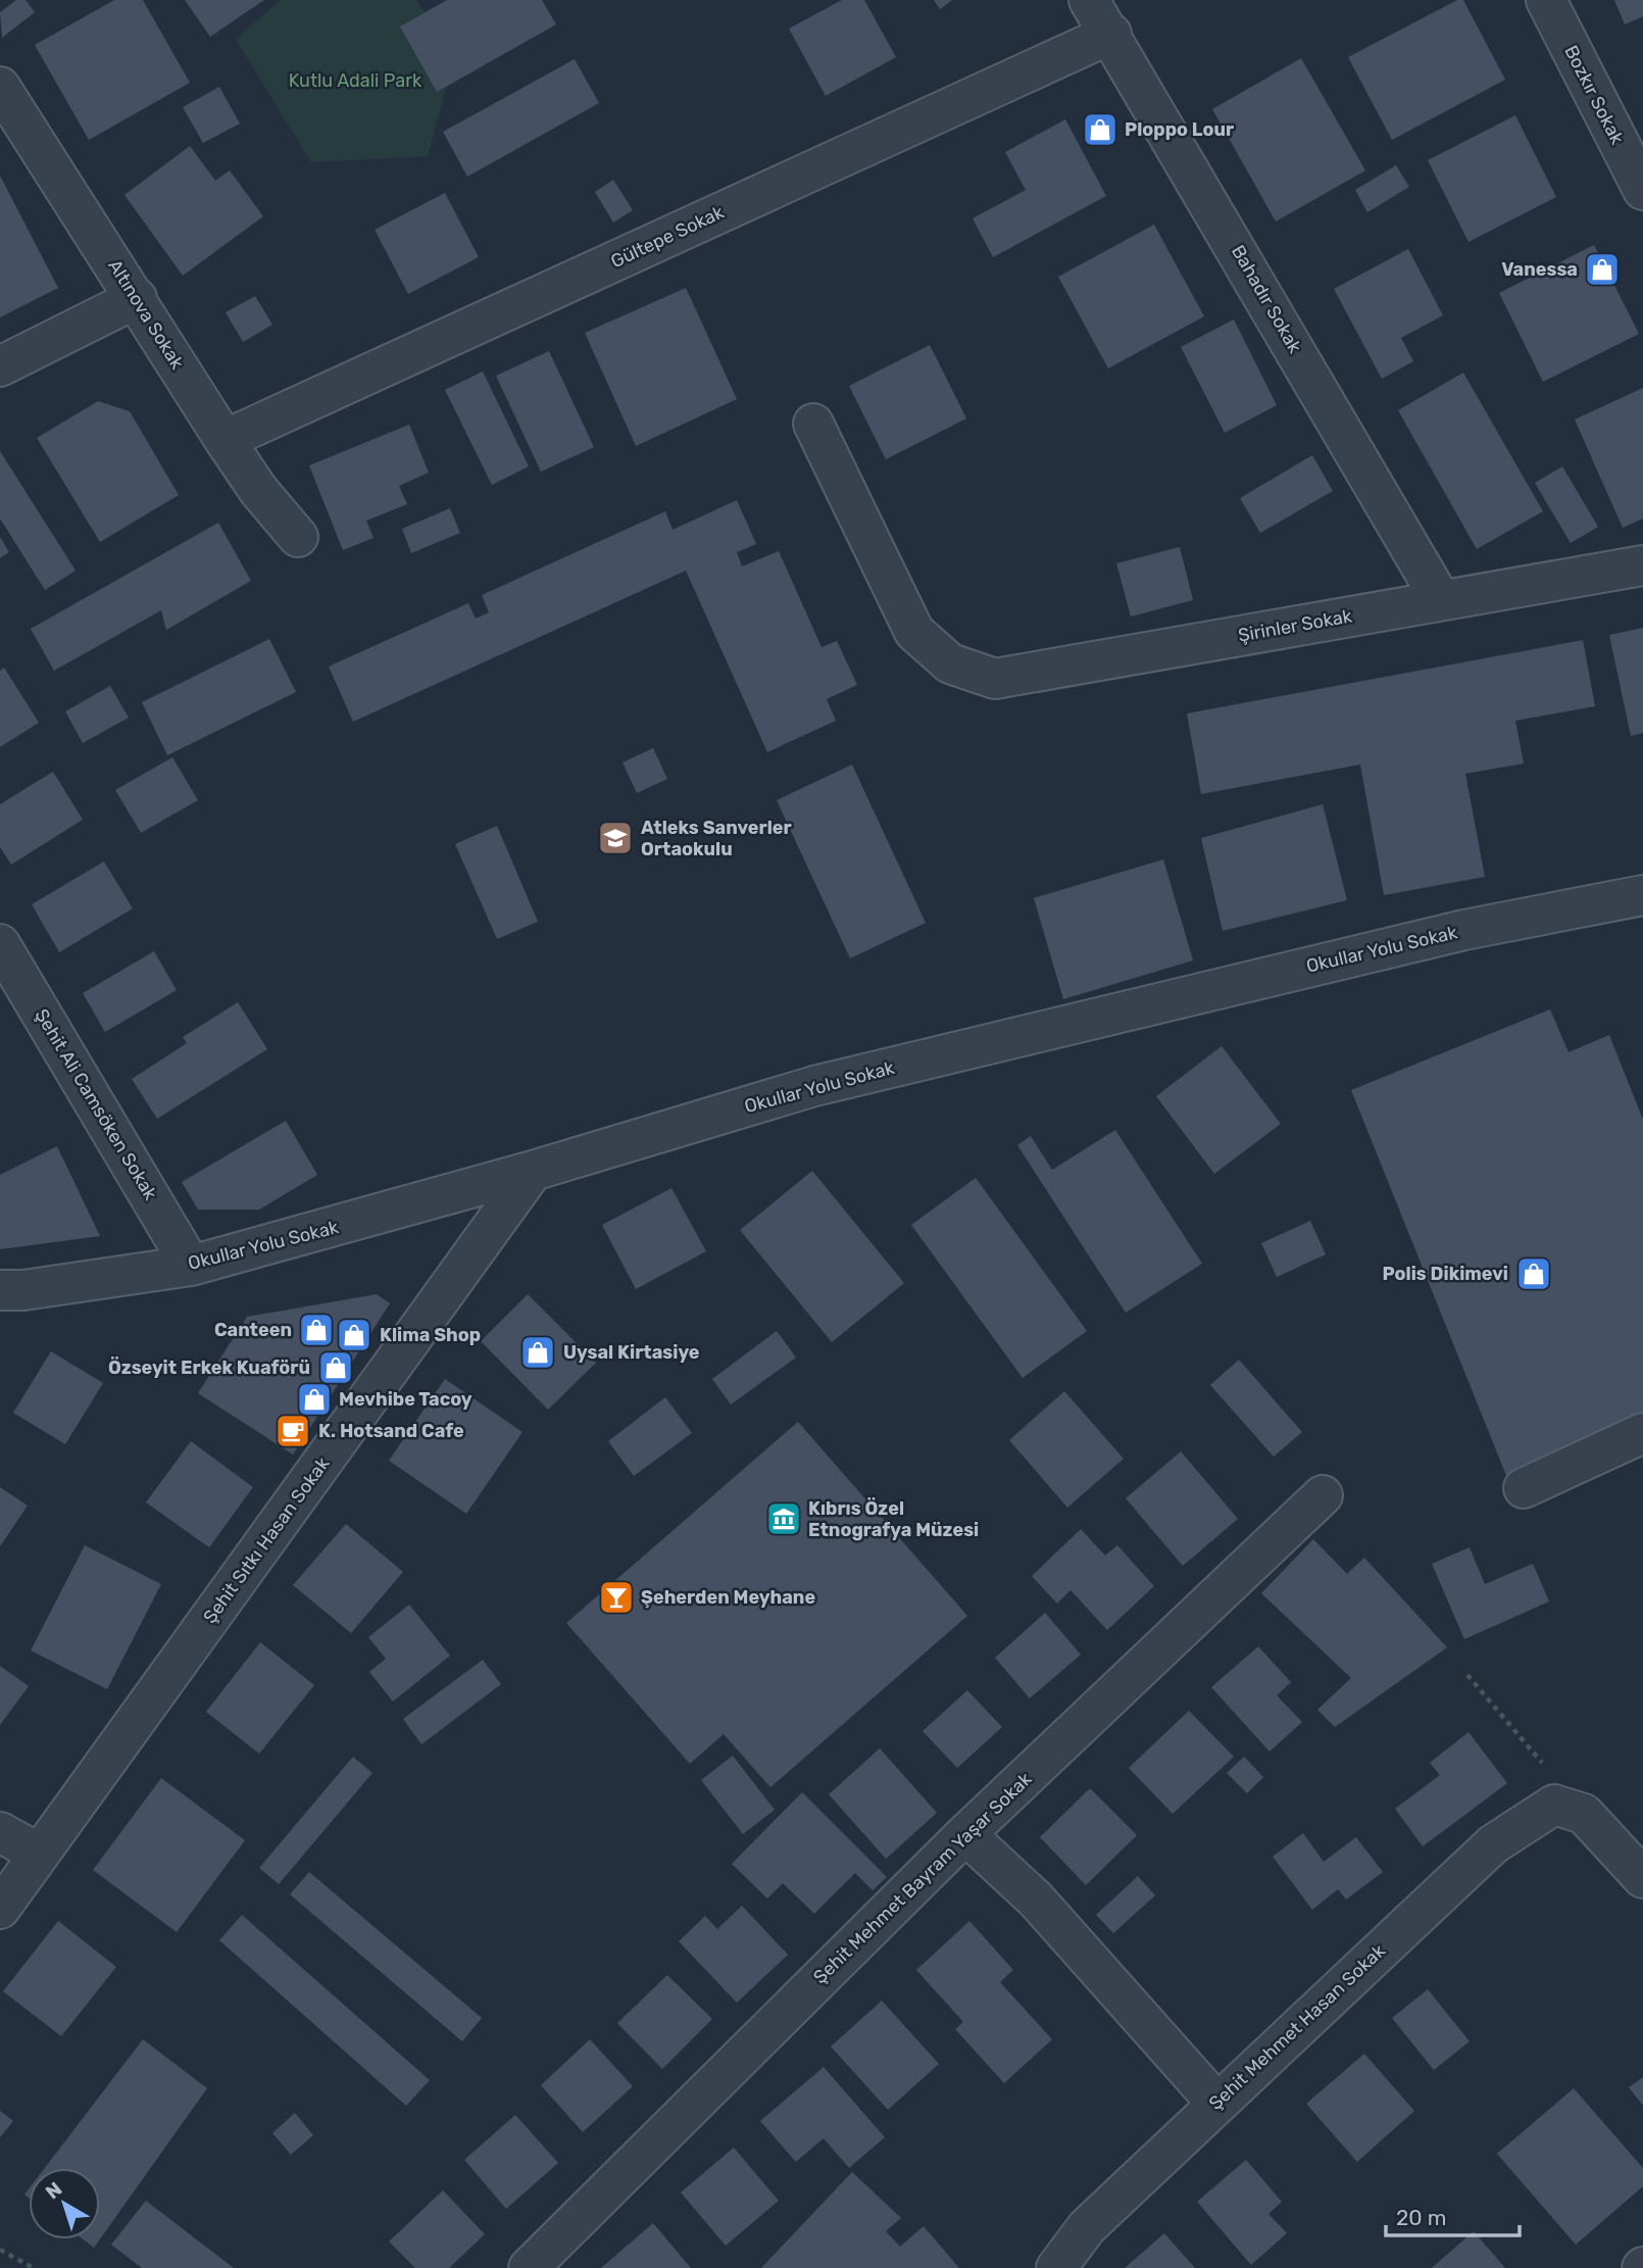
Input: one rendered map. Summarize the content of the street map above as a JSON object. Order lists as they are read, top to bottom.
{
  "streets": {
    "street": [
      "Bozkır Sokak",
      "Gültepe Sokak",
      "Bahadır Sokak",
      "Altınova Sokak",
      "Şirinler Sokak",
      "Okullar Yolu Sokak",
      "Şehit Ali Camsöken Sokak",
      "Şehit Sıtkı Hasan Sokak",
      "Şehit Mehmet Bayram Yaşar Sokak",
      "Şehit Mehmet Hasan Sokak"
    ]
  },
  "crossings": [
    ["Gültepe Sokak", "Bahadır Sokak"],
    ["Gültepe Sokak", "Altınova Sokak"],
    ["Bahadır Sokak", "Şirinler Sokak"],
    ["Okullar Yolu Sokak", "Şehit Ali Camsöken Sokak"],
    ["Okullar Yolu Sokak", "Şehit Sıtkı Hasan Sokak"]
  ],
  "parks": ["Kutlu Adali Park"],
  "places": {
    "shop": [
      "Ploppo Lour",
      "Vanessa",
      "Polis Dikimevi",
      "Canteen",
      "Klima Shop",
      "Uysal Kirtasiye",
      "Özseyit Erkek Kuaförü",
      "Mevhibe Tacoy"
    ],
    "school or university": ["Atleks Sanverler Ortaokulu"],
    "cafe": ["K. Hotsand Cafe"],
    "museum": ["Kıbrıs Özel Etnografya Müzesi"],
    "bar": ["Şeherden Meyhane"]
  },
  "scale_bar": "20 m",
  "north": "top left"
}
